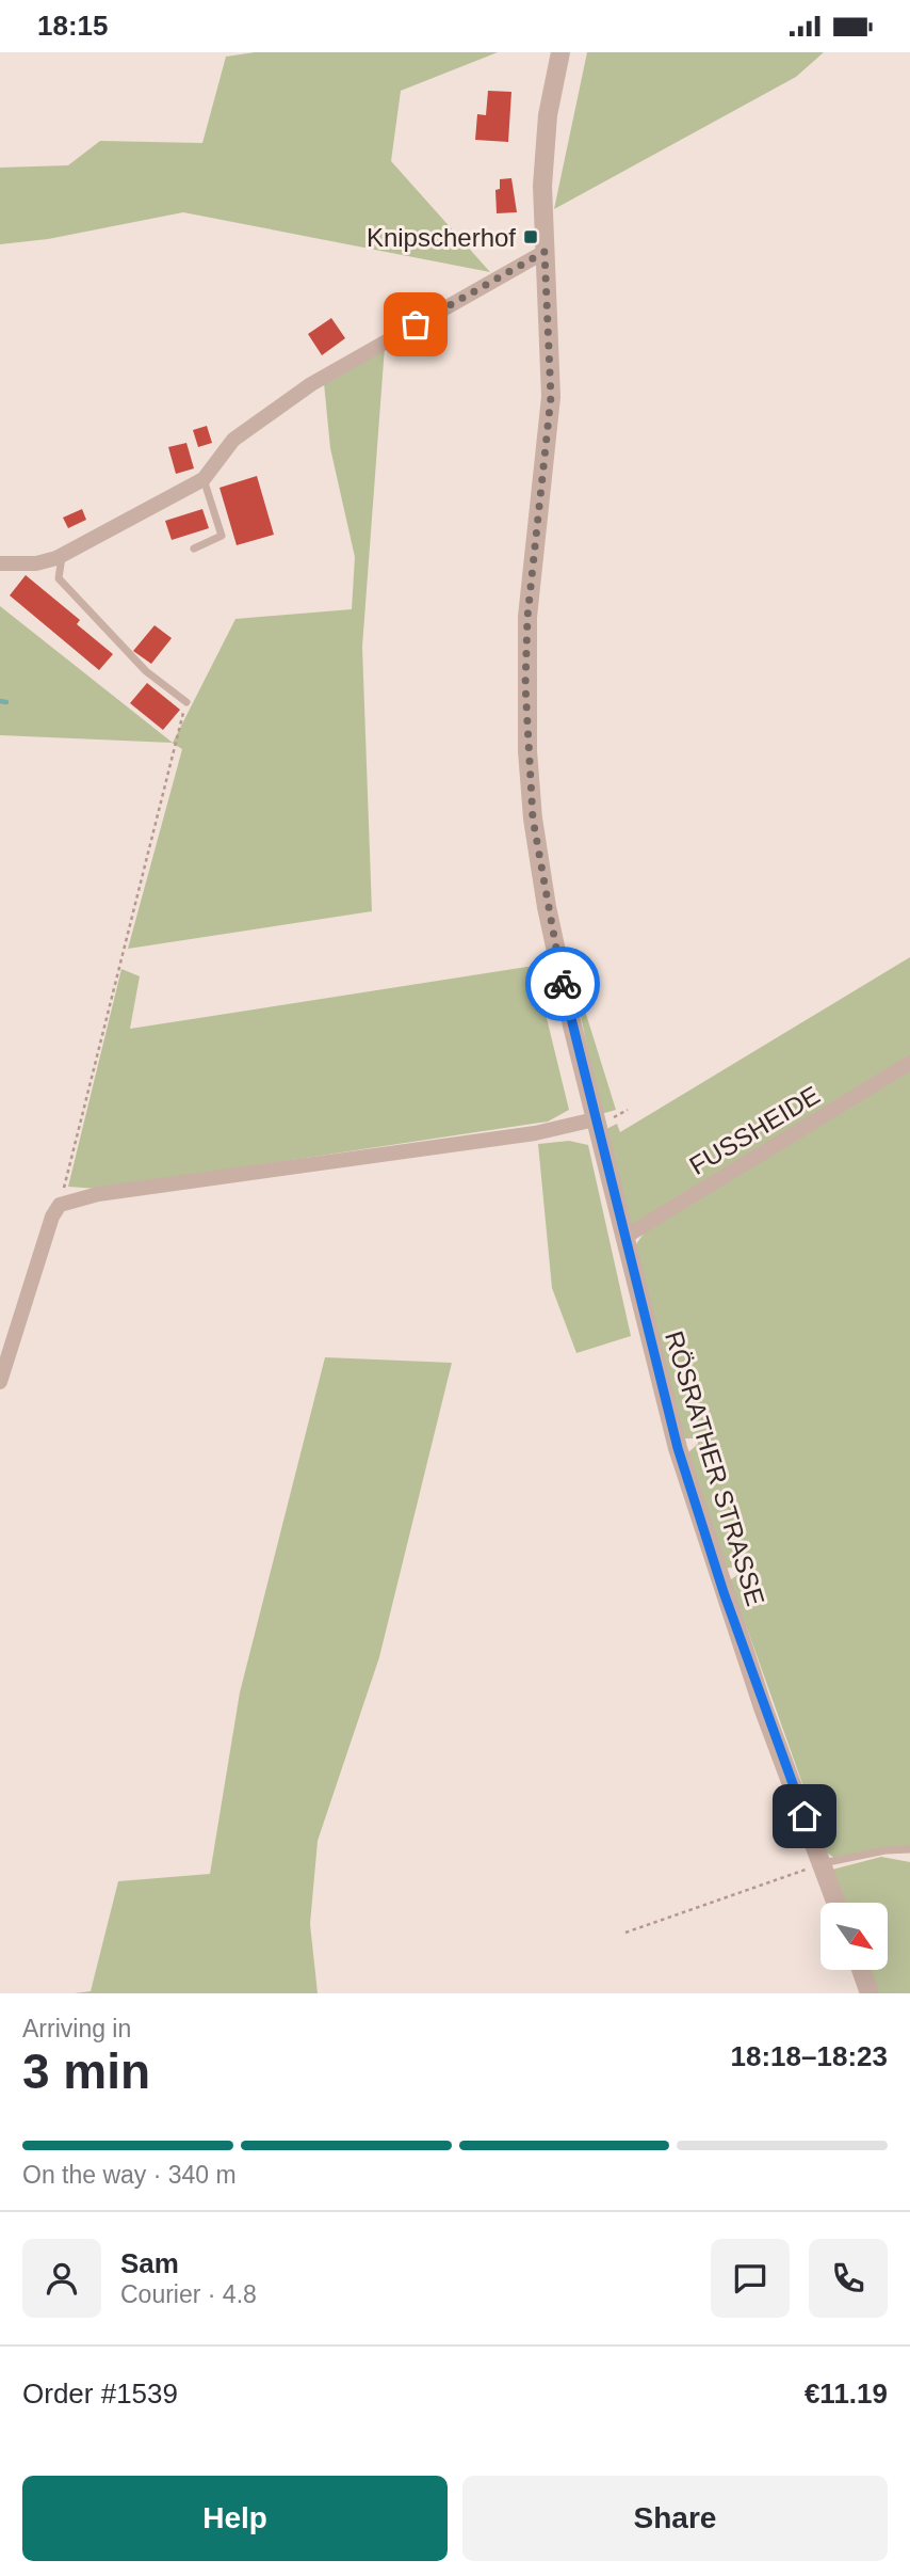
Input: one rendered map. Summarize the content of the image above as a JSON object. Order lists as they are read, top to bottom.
{
  "streets": {
    "street": ["FUSSHEIDE", "RÖSRATHER STRASSE"]
  },
  "crossings": [
    ["FUSSHEIDE", "RÖSRATHER STRASSE"]
  ],
  "places": {
    "transit": ["Knipscherhof"]
  },
  "north": "bottom right",
  "page": {
    "status": "18:15",
    "heading": ["3 min", "Arriving in", "18:18–18:23"],
    "panel": [
      "Sam",
      "Courier · 4.8",
      "Order #1539",
      "€11.19"
    ],
    "bar": "On the way · 340 m",
    "buttons": ["Help", "Share"]
  }
}
